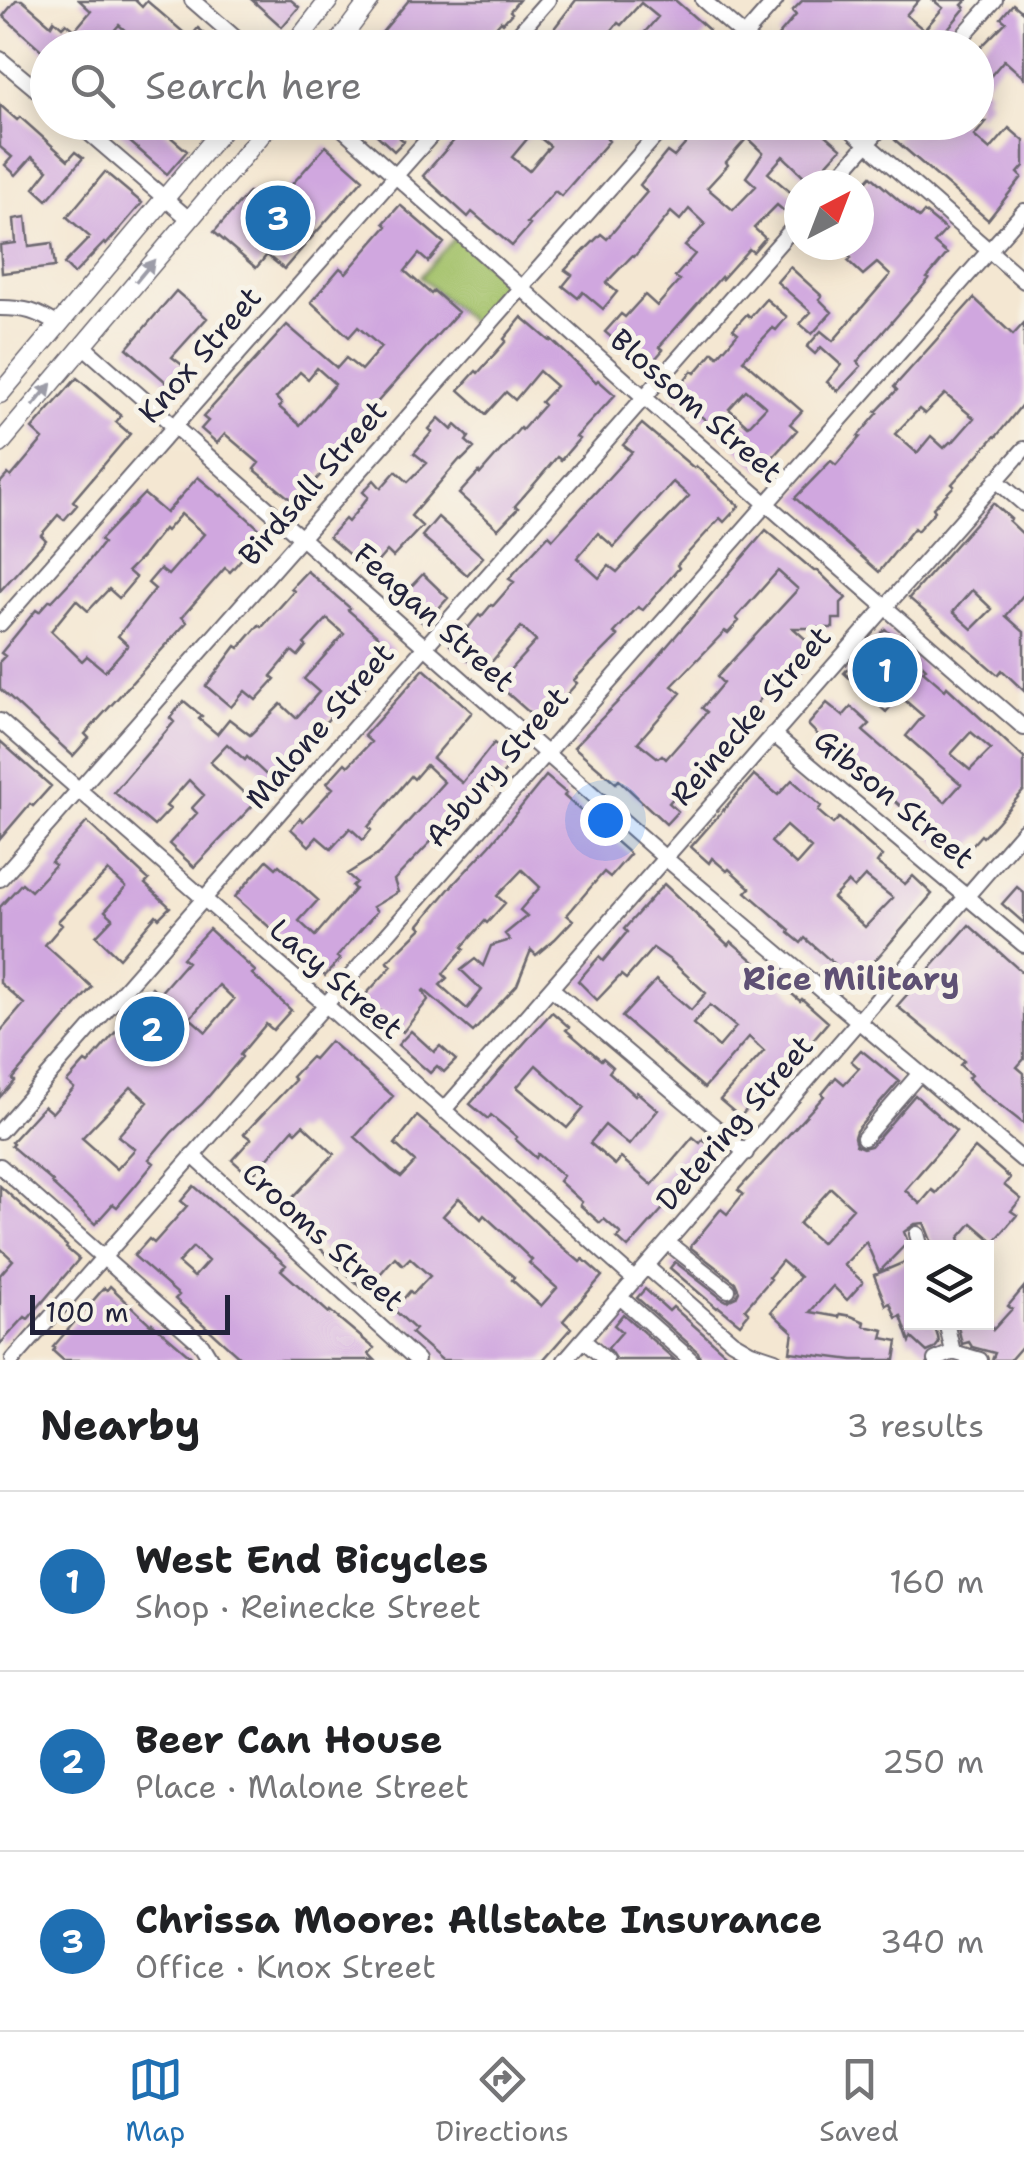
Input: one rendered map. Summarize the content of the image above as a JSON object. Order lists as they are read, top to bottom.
{
  "streets": {
    "street": [
      "Knox Street",
      "Blossom Street",
      "Birdsall Street",
      "Feagan Street",
      "Reinecke Street",
      "Malone Street",
      "Asbury Street",
      "Gibson Street",
      "Lacy Street",
      "Detering Street",
      "Crooms Street"
    ]
  },
  "crossings": [
    ["Knox Street", "Blossom Street"],
    ["Knox Street", "Feagan Street"],
    ["Blossom Street", "Birdsall Street"],
    ["Blossom Street", "Reinecke Street"],
    ["Blossom Street", "Malone Street"],
    ["Blossom Street", "Asbury Street"],
    ["Birdsall Street", "Feagan Street"],
    ["Birdsall Street", "Lacy Street"],
    ["Feagan Street", "Reinecke Street"],
    ["Feagan Street", "Malone Street"],
    ["Feagan Street", "Asbury Street"],
    ["Feagan Street", "Detering Street"],
    ["Reinecke Street", "Gibson Street"],
    ["Reinecke Street", "Lacy Street"],
    ["Malone Street", "Lacy Street"],
    ["Asbury Street", "Lacy Street"],
    ["Asbury Street", "Crooms Street"],
    ["Gibson Street", "Detering Street"],
    ["Lacy Street", "Detering Street"]
  ],
  "districts": ["Rice Military"],
  "scale_bar": "100 m",
  "north": "top right",
  "page": {
    "search": "Search here",
    "pins": ["3", "1", "2"],
    "scale": "100 m",
    "heading": ["Nearby", "3 results"],
    "list": [
      {
        "mark": "1",
        "name": "West End Bicycles",
        "note": "Shop · Reinecke Street",
        "value": "160 m"
      },
      {
        "mark": "2",
        "name": "Beer Can House",
        "note": "Place · Malone Street",
        "value": "250 m"
      },
      {
        "mark": "3",
        "name": "Chrissa Moore: Allstate Insurance",
        "note": "Office · Knox Street",
        "value": "340 m"
      }
    ],
    "nav": ["Map", "Directions", "Saved"]
  }
}
